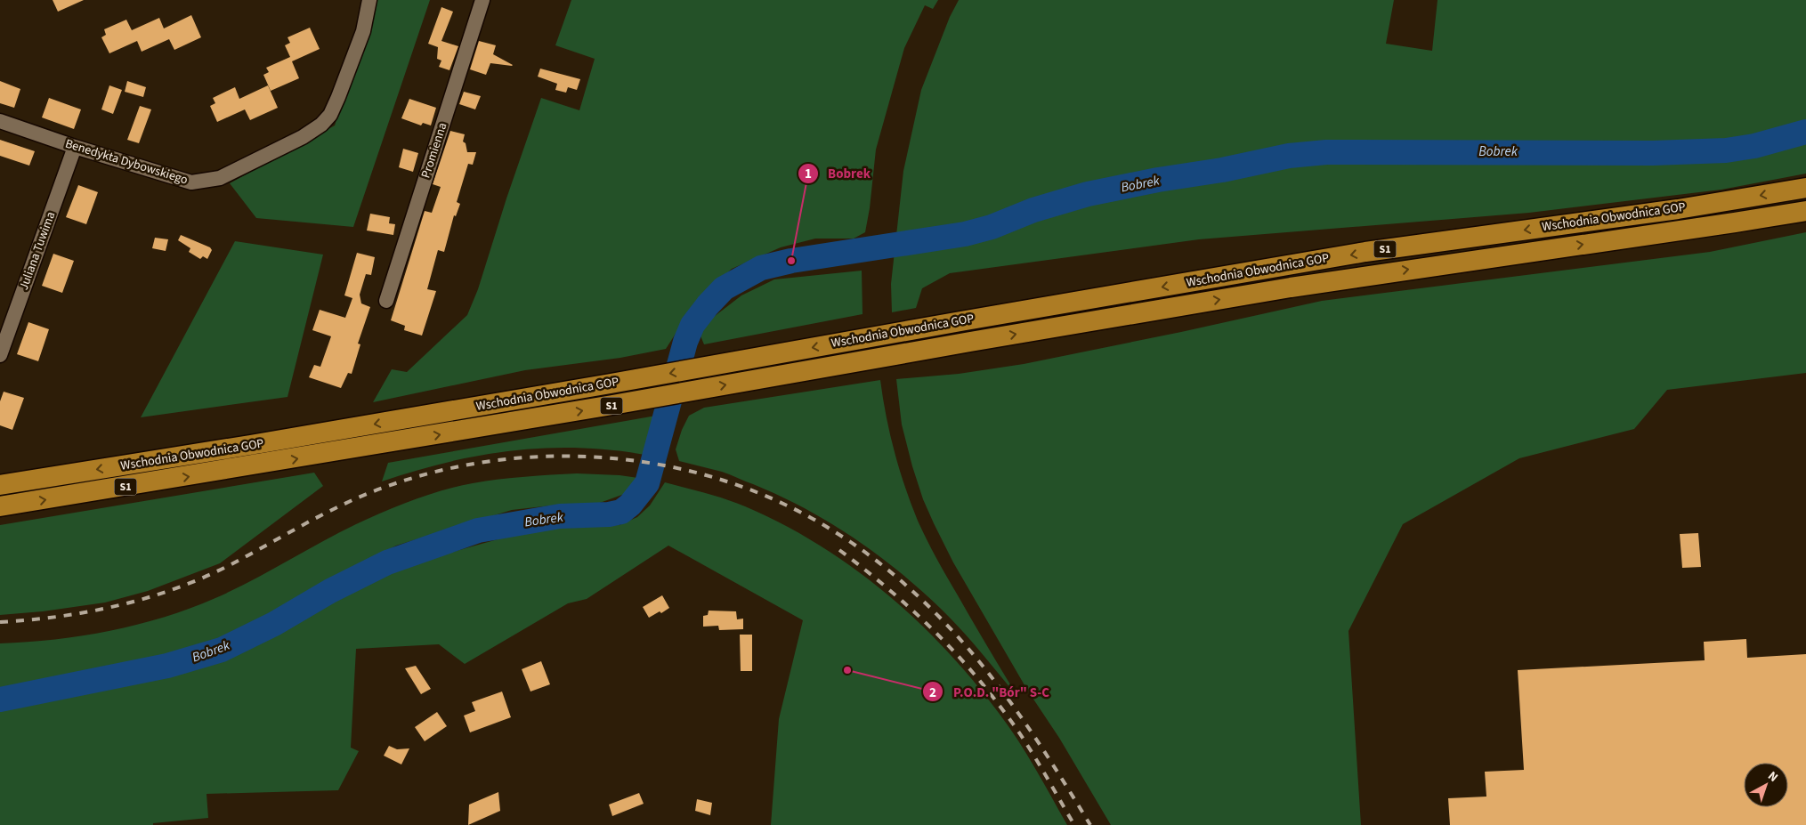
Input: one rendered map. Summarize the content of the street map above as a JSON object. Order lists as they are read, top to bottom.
{
  "streets": {
    "highway": ["Wschodnia Obwodnica GOP", "S1"],
    "street": ["Promienna", "Benedykta Dybowskiego", "Juliana Tuwima"]
  },
  "crossings": [
    ["Benedykta Dybowskiego", "Juliana Tuwima"]
  ],
  "water": ["Bobrek"],
  "places": ["Bobrek", "P.O.D. \"Bór\" S-C"],
  "north": "top right"
}
